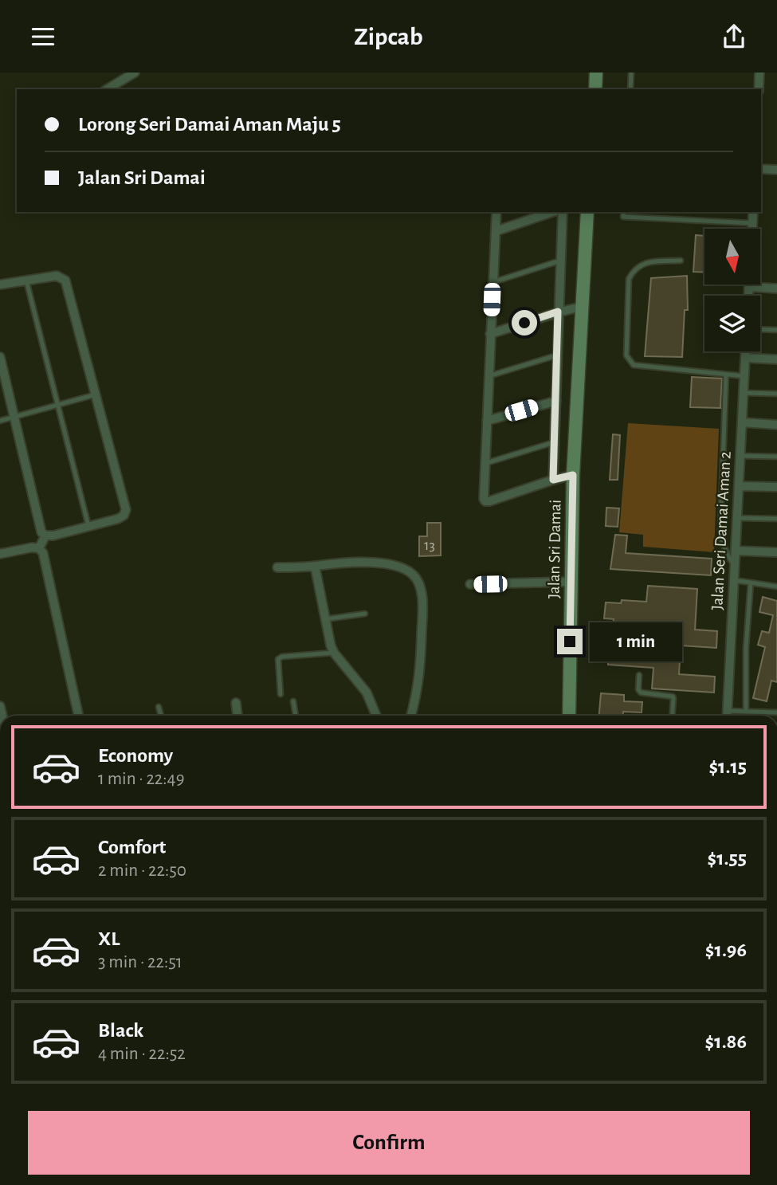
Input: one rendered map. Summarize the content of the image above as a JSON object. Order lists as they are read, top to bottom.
{
  "streets": {
    "street": ["Jalan Seri Damai Aman 2", "Jalan Sri Damai"]
  },
  "house_numbers": ["13"],
  "north": "bottom",
  "page": {
    "header": "Zipcab",
    "banner": ["Lorong Seri Damai Aman Maju 5", "Jalan Sri Damai"],
    "bubble": "1 min",
    "list": [
      {
        "name": "Economy",
        "note": "1 min · 22:49",
        "value": "$1.15"
      },
      {
        "name": "Comfort",
        "note": "2 min · 22:50",
        "value": "$1.55"
      },
      {
        "name": "XL",
        "note": "3 min · 22:51",
        "value": "$1.96"
      },
      {
        "name": "Black",
        "note": "4 min · 22:52",
        "value": "$1.86"
      }
    ],
    "buttons": "Confirm"
  }
}
